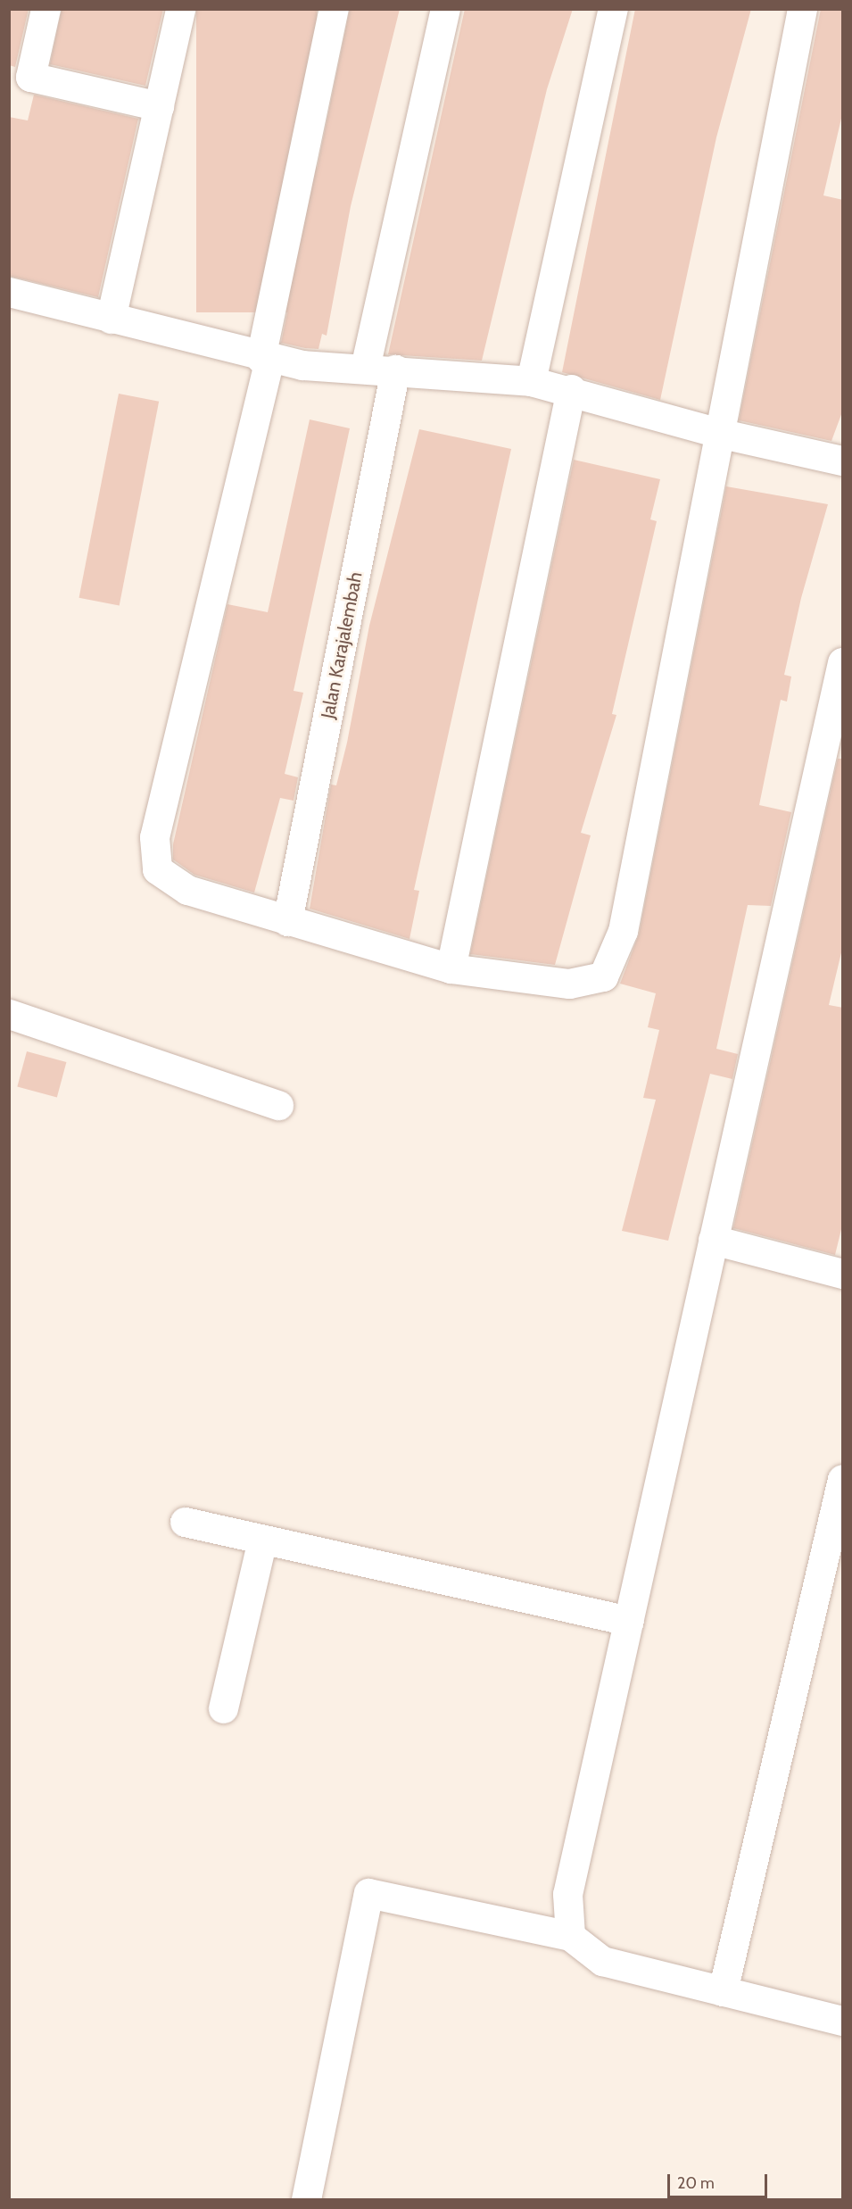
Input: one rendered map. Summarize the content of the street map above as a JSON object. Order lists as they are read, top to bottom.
{
  "streets": {
    "street": ["Jalan Karajalembah"]
  },
  "scale_bar": "20 m"
}
